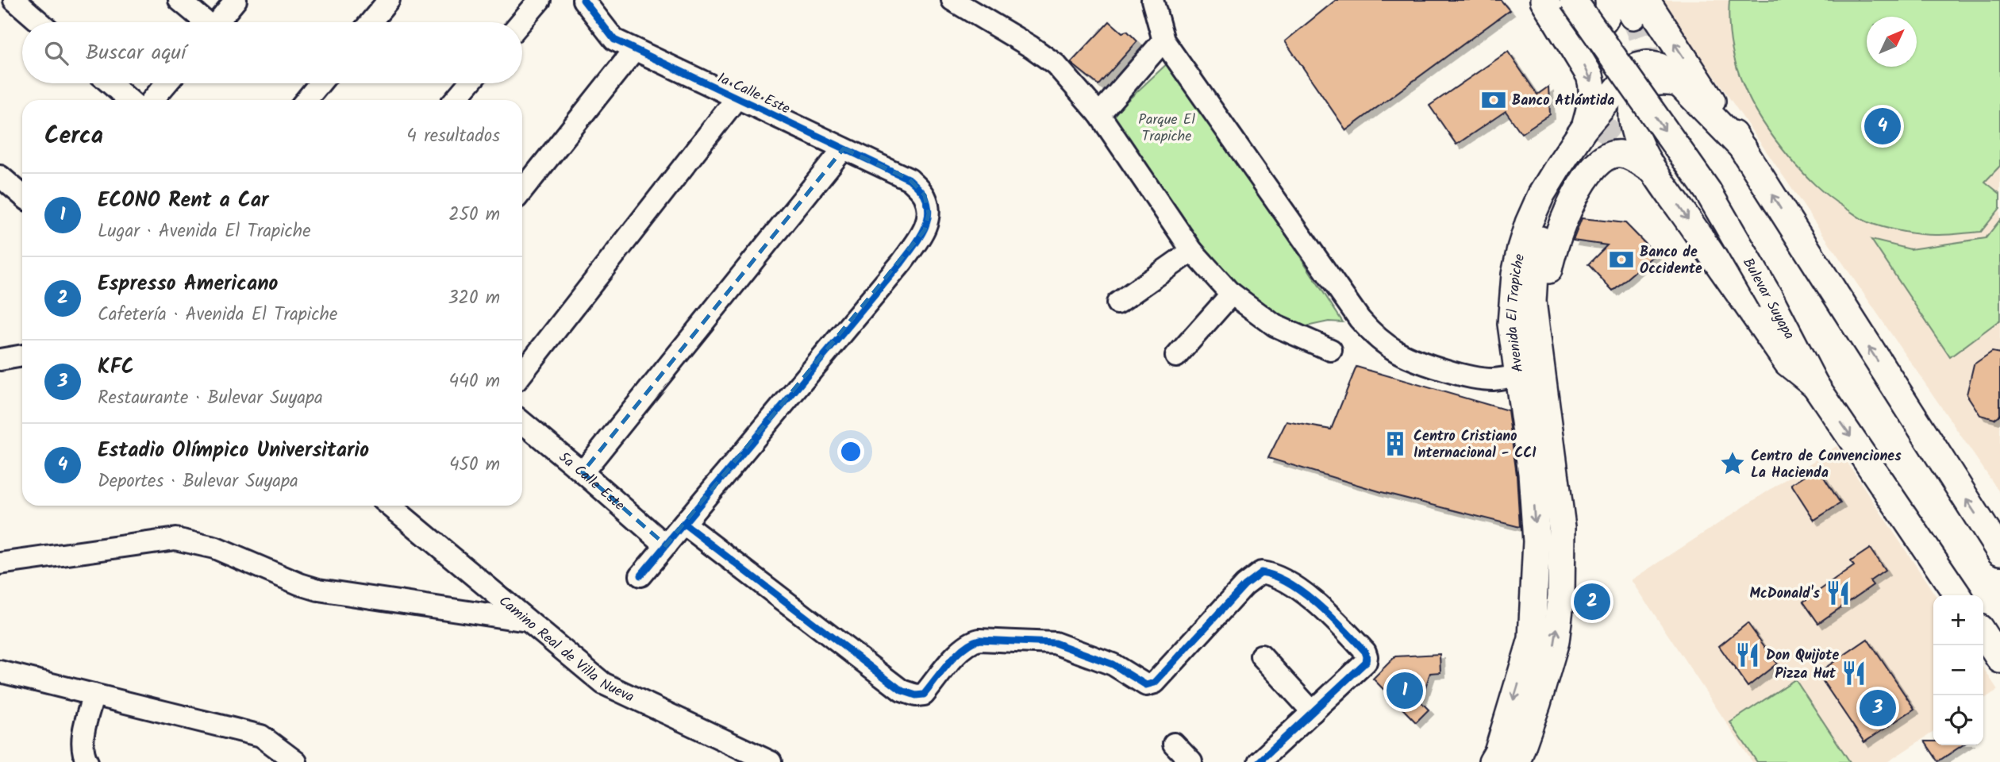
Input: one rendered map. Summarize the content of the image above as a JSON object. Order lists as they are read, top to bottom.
{
  "streets": {
    "main road": ["Bulevar Suyapa", "Avenida El Trapiche"],
    "street": ["1a Calle Este", "5a Calle Este", "Camino Real de Villa Nueva"]
  },
  "parks": ["Parque El Trapiche"],
  "places": {
    "bank": ["Banco Atlántida", "Banco de Occidente"],
    "building": ["Centro Cristiano Internacional - CCI"],
    "place": ["Centro de Convenciones La Hacienda"],
    "restaurant": ["McDonald's", "Don Quijote", "Pizza Hut"]
  },
  "north": "top right",
  "page": {
    "search": "Buscar aquí",
    "heading": ["Cerca", "4 resultados"],
    "pins": [
      "4",
      "2",
      "1",
      "3"
    ],
    "list": [
      {
        "mark": "1",
        "name": "ECONO Rent a Car",
        "note": "Lugar · Avenida El Trapiche",
        "value": "250 m"
      },
      {
        "mark": "2",
        "name": "Espresso Americano",
        "note": "Cafetería · Avenida El Trapiche",
        "value": "320 m"
      },
      {
        "mark": "3",
        "name": "KFC",
        "note": "Restaurante · Bulevar Suyapa",
        "value": "440 m"
      },
      {
        "mark": "4",
        "name": "Estadio Olímpico Universitario",
        "note": "Deportes · Bulevar Suyapa",
        "value": "450 m"
      }
    ],
    "map_buttons": ["+", "−"]
  }
}
